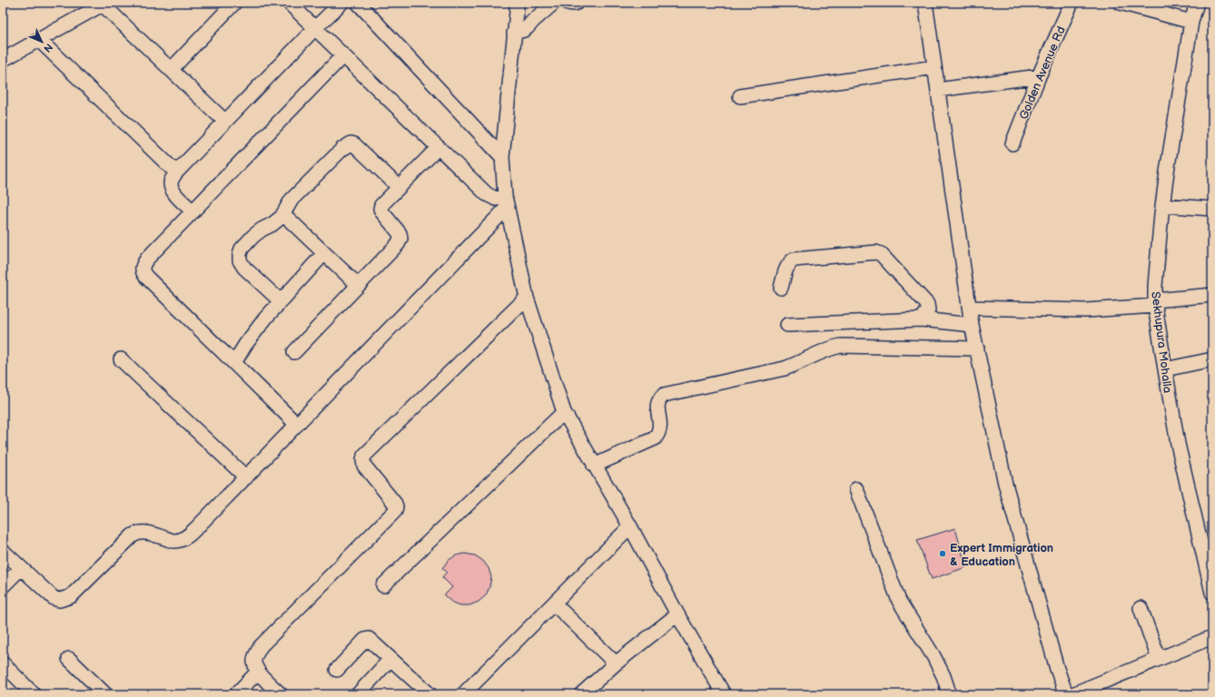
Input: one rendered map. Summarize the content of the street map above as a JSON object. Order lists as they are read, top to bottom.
{
  "streets": {
    "street": ["Golden Avenue Rd", "Sekhupura Mohalla"]
  },
  "places": ["Expert Immigration & Education"],
  "north": "bottom right"
}
